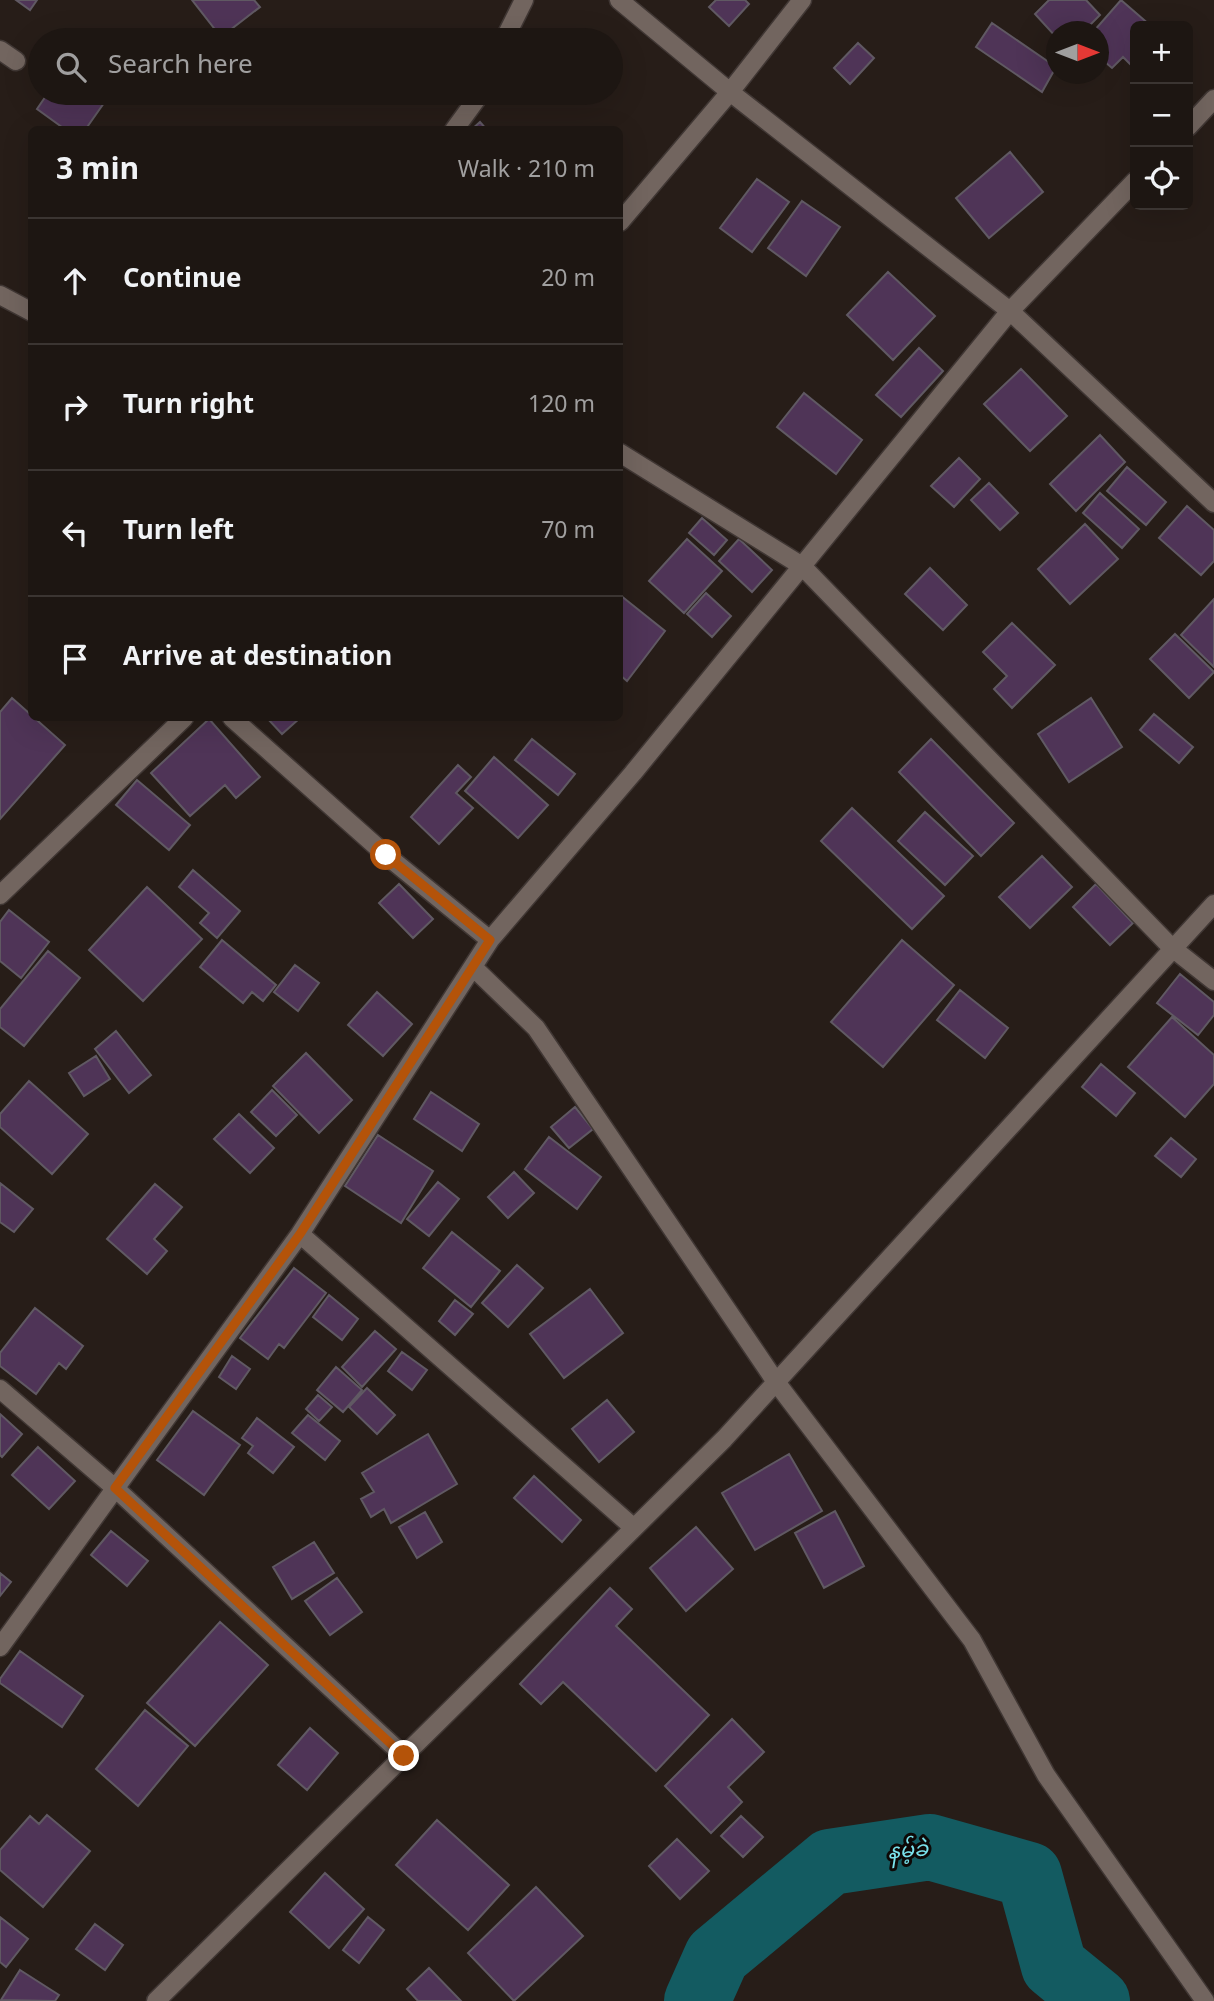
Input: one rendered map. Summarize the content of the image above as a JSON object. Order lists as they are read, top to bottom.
{
  "water": ["နမ့်ခဲ"],
  "north": "right",
  "page": {
    "map_buttons": ["+", "−"],
    "search": "Search here",
    "heading": ["3 min", "Walk · 210 m"],
    "list": [
      ["Continue", "20 m"],
      ["Turn right", "120 m"],
      ["Turn left", "70 m"],
      "Arrive at destination"
    ]
  }
}
